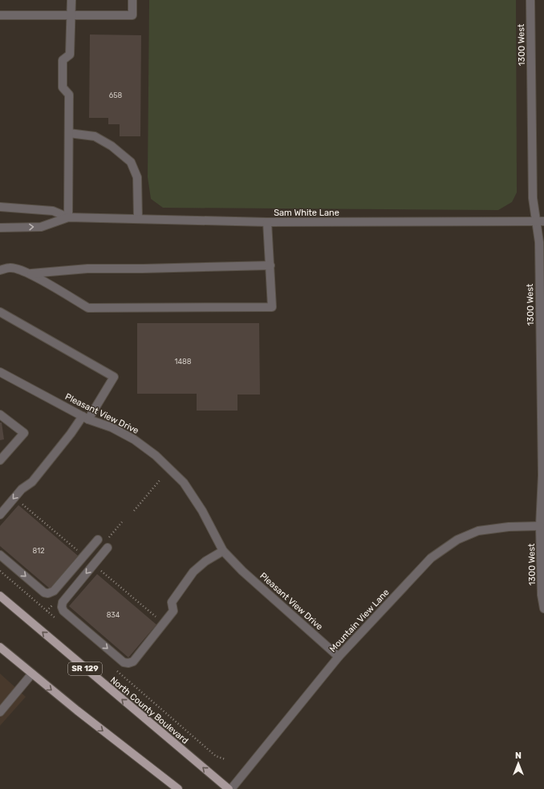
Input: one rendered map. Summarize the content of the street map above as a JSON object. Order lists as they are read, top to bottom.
{
  "streets": {
    "main road": ["SR 129", "North County Boulevard"],
    "street": [
      "1300 West",
      "Sam White Lane",
      "Pleasant View Drive",
      "Mountain View Lane"
    ]
  },
  "crossings": [
    ["1300 West", "Sam White Lane"],
    ["1300 West", "Mountain View Lane"],
    ["Pleasant View Drive", "Mountain View Lane"]
  ],
  "house_numbers": [
    "658",
    "1488",
    "812",
    "834"
  ],
  "north": "top"
}
